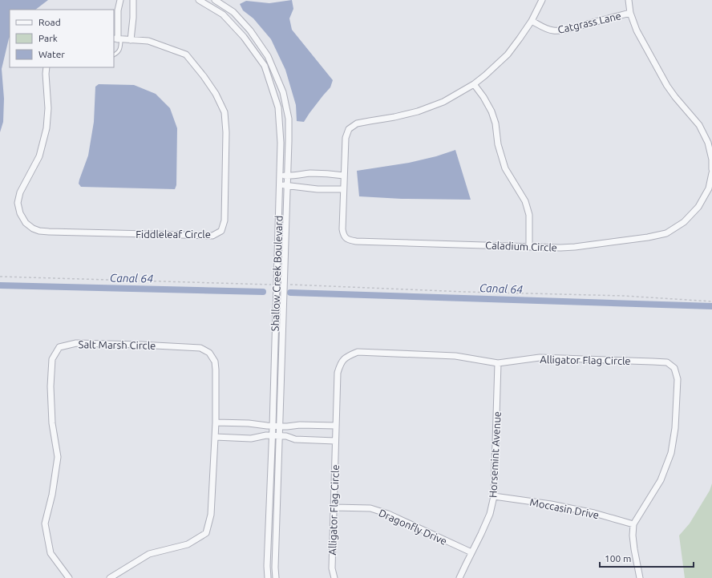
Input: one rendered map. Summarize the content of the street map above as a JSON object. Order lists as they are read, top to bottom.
{
  "streets": {
    "street": [
      "Catgrass Lane",
      "Fiddleleaf Circle",
      "Caladium Circle",
      "Shallow Creek Boulevard",
      "Salt Marsh Circle",
      "Alligator Flag Circle",
      "Horsemint Avenue",
      "Moccasin Drive",
      "Dragonfly Drive"
    ]
  },
  "crossings": [
    ["Catgrass Lane", "Caladium Circle"],
    ["Alligator Flag Circle", "Horsemint Avenue"],
    ["Alligator Flag Circle", "Moccasin Drive"],
    ["Alligator Flag Circle", "Dragonfly Drive"],
    ["Horsemint Avenue", "Moccasin Drive"],
    ["Horsemint Avenue", "Dragonfly Drive"]
  ],
  "water": ["Canal 64"],
  "legend": ["Road", "Park", "Water"],
  "scale_bar": "100 m"
}
